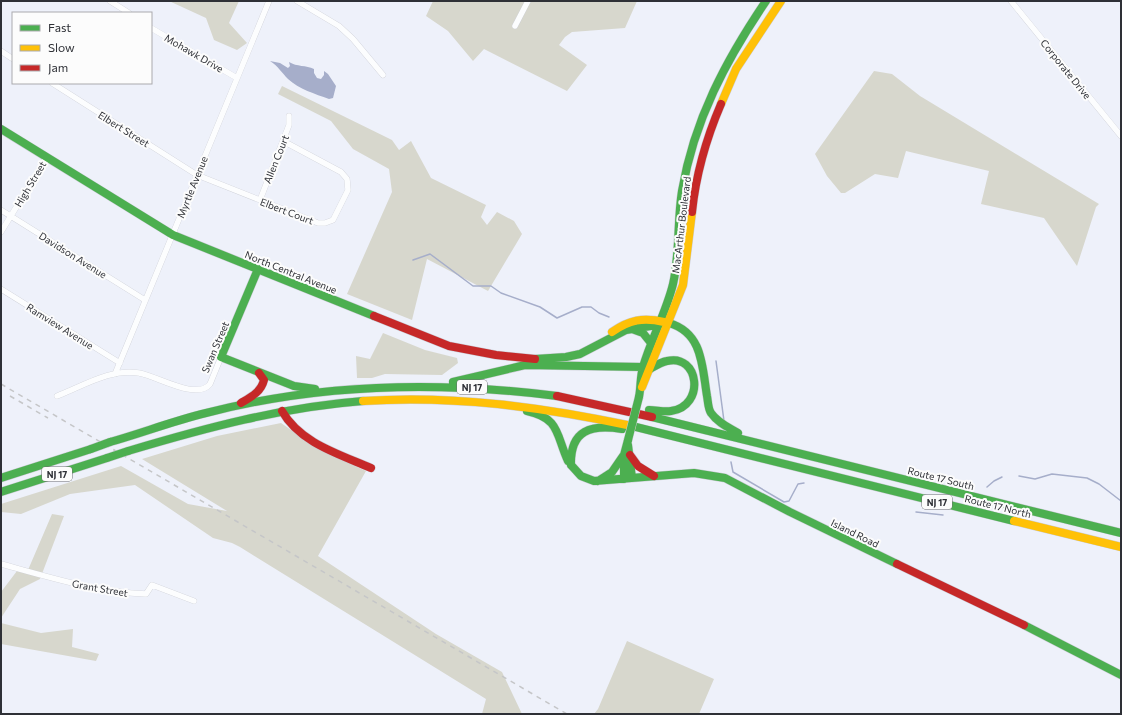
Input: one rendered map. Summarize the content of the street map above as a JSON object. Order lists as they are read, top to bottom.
{
  "streets": {
    "main road": [
      "MacArthur Boulevard",
      "North Central Avenue",
      "Swan Street",
      "NJ 17",
      "Route 17 South",
      "Route 17 North",
      "Island Road"
    ],
    "street": [
      "Mohawk Drive",
      "Corporate Drive",
      "Elbert Street",
      "Allen Court",
      "High Street",
      "Myrtle Avenue",
      "Elbert Court",
      "Davidson Avenue",
      "Ramview Avenue",
      "Grant Street"
    ]
  },
  "crossings": [
    ["Mohawk Drive", "Myrtle Avenue"],
    ["Elbert Street", "Myrtle Avenue"],
    ["Elbert Street", "Elbert Court"],
    ["Allen Court", "Elbert Court"],
    ["High Street", "Davidson Avenue"],
    ["High Street", "North Central Avenue"],
    ["Myrtle Avenue", "Elbert Court"],
    ["Myrtle Avenue", "Davidson Avenue"],
    ["Myrtle Avenue", "North Central Avenue"],
    ["Myrtle Avenue", "Ramview Avenue"],
    ["Myrtle Avenue", "Swan Street"],
    ["MacArthur Boulevard", "North Central Avenue"],
    ["MacArthur Boulevard", "Island Road"],
    ["North Central Avenue", "Swan Street"],
    ["North Central Avenue", "NJ 17"],
    ["North Central Avenue", "Route 17 South"],
    ["NJ 17", "Route 17 South"],
    ["NJ 17", "Route 17 North"]
  ],
  "legend": ["Fast", "Slow", "Jam"]
}
